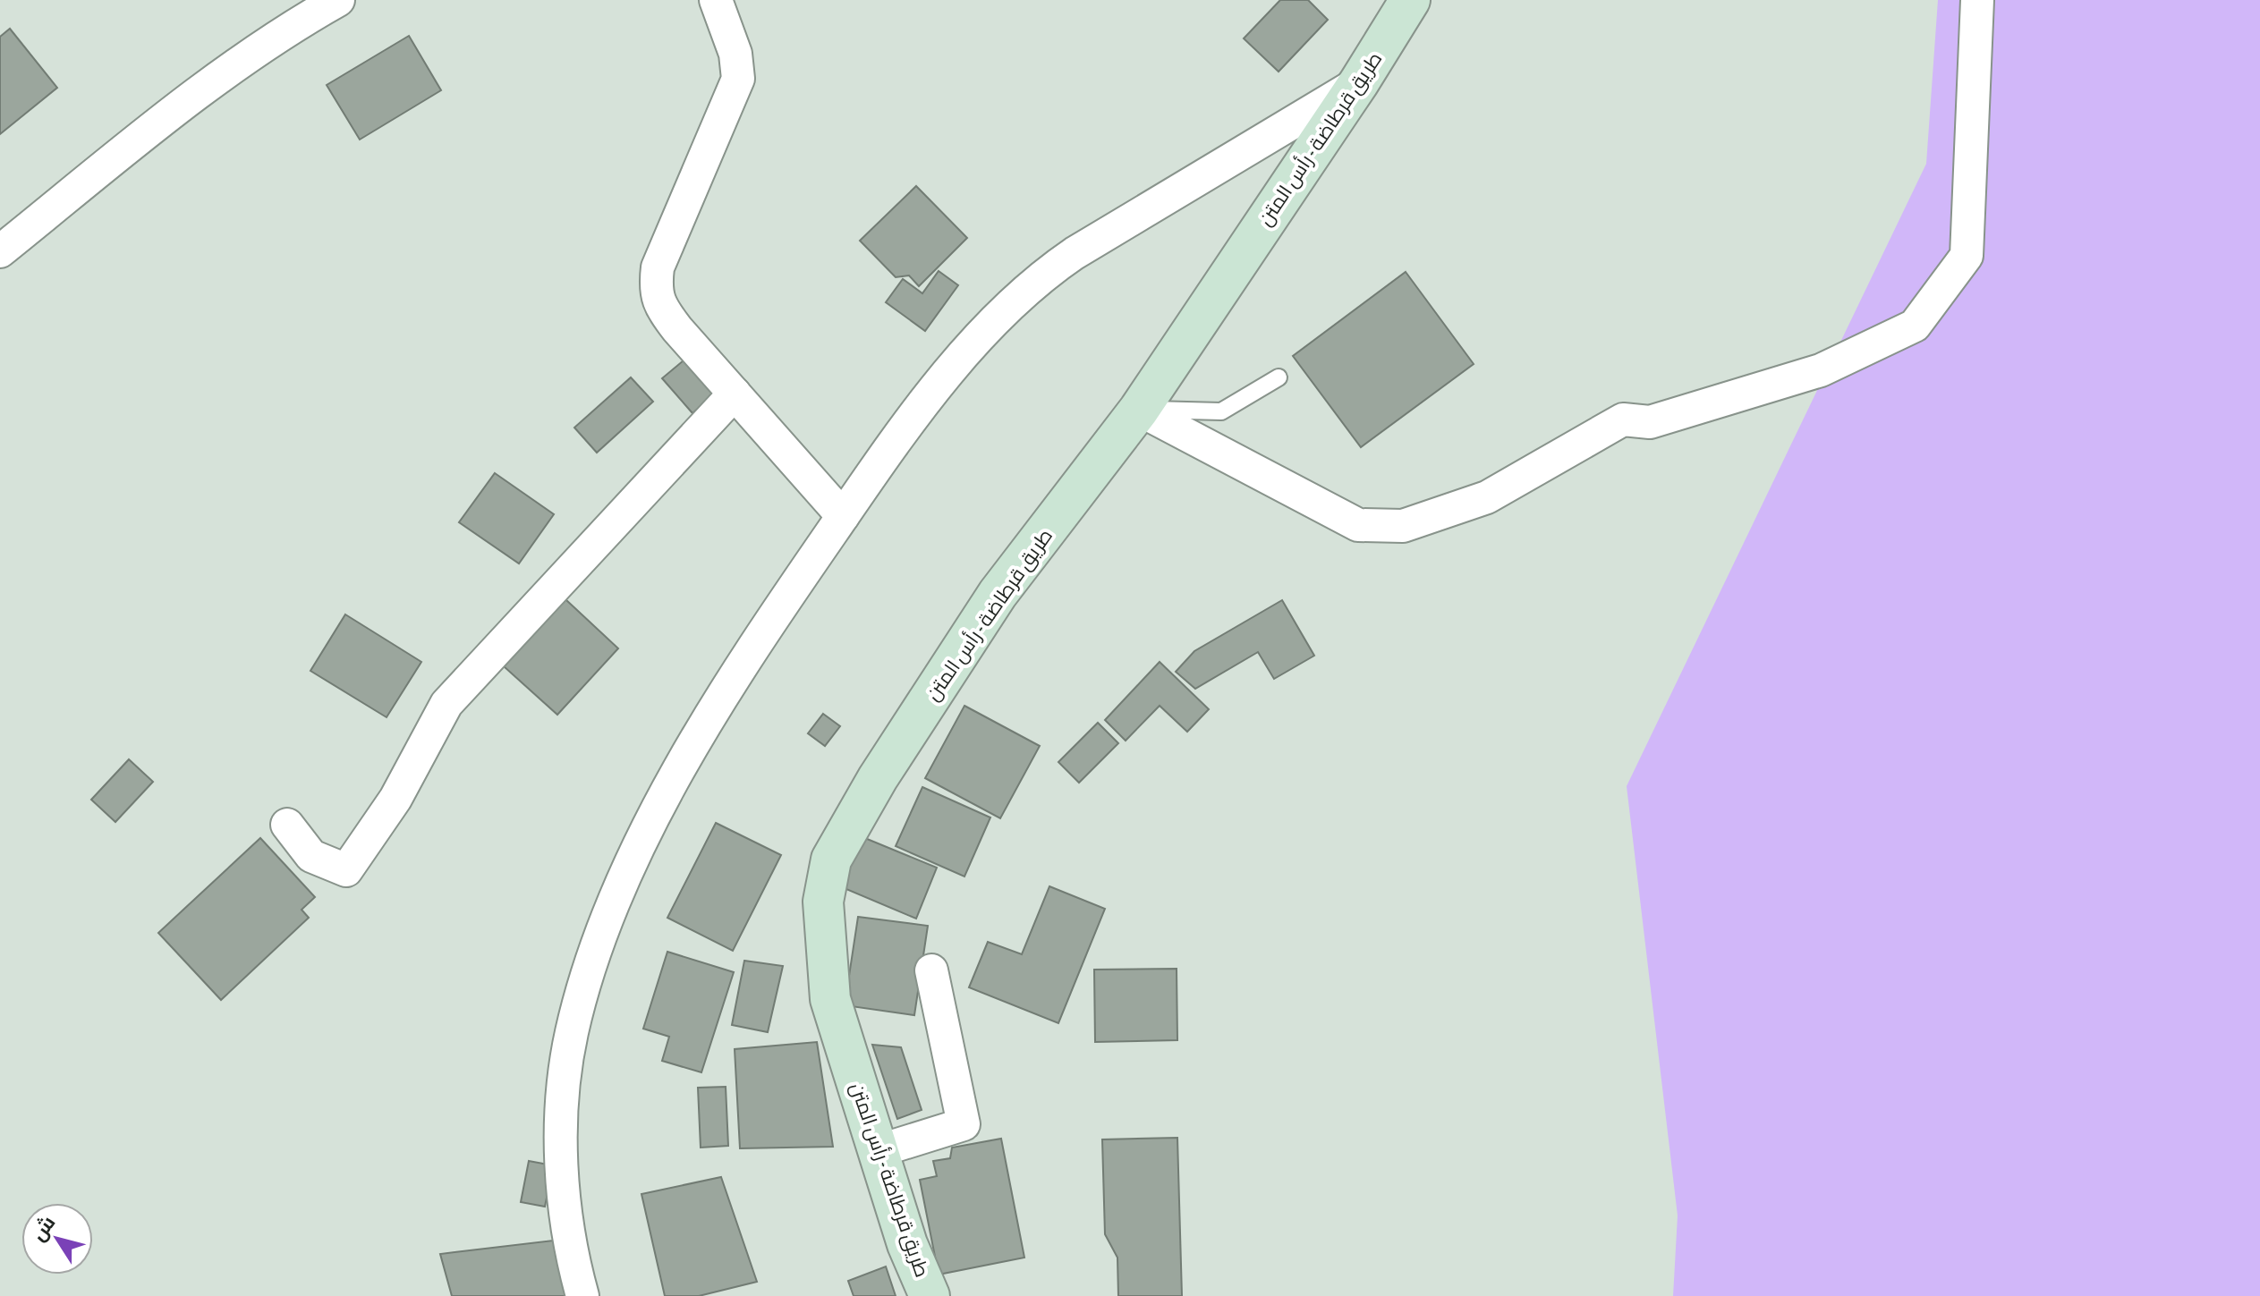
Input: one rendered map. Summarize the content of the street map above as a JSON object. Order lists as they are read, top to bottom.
{
  "streets": {
    "main road": ["طريق قرطاضة - رأس المتن"]
  },
  "north": "top left"
}
